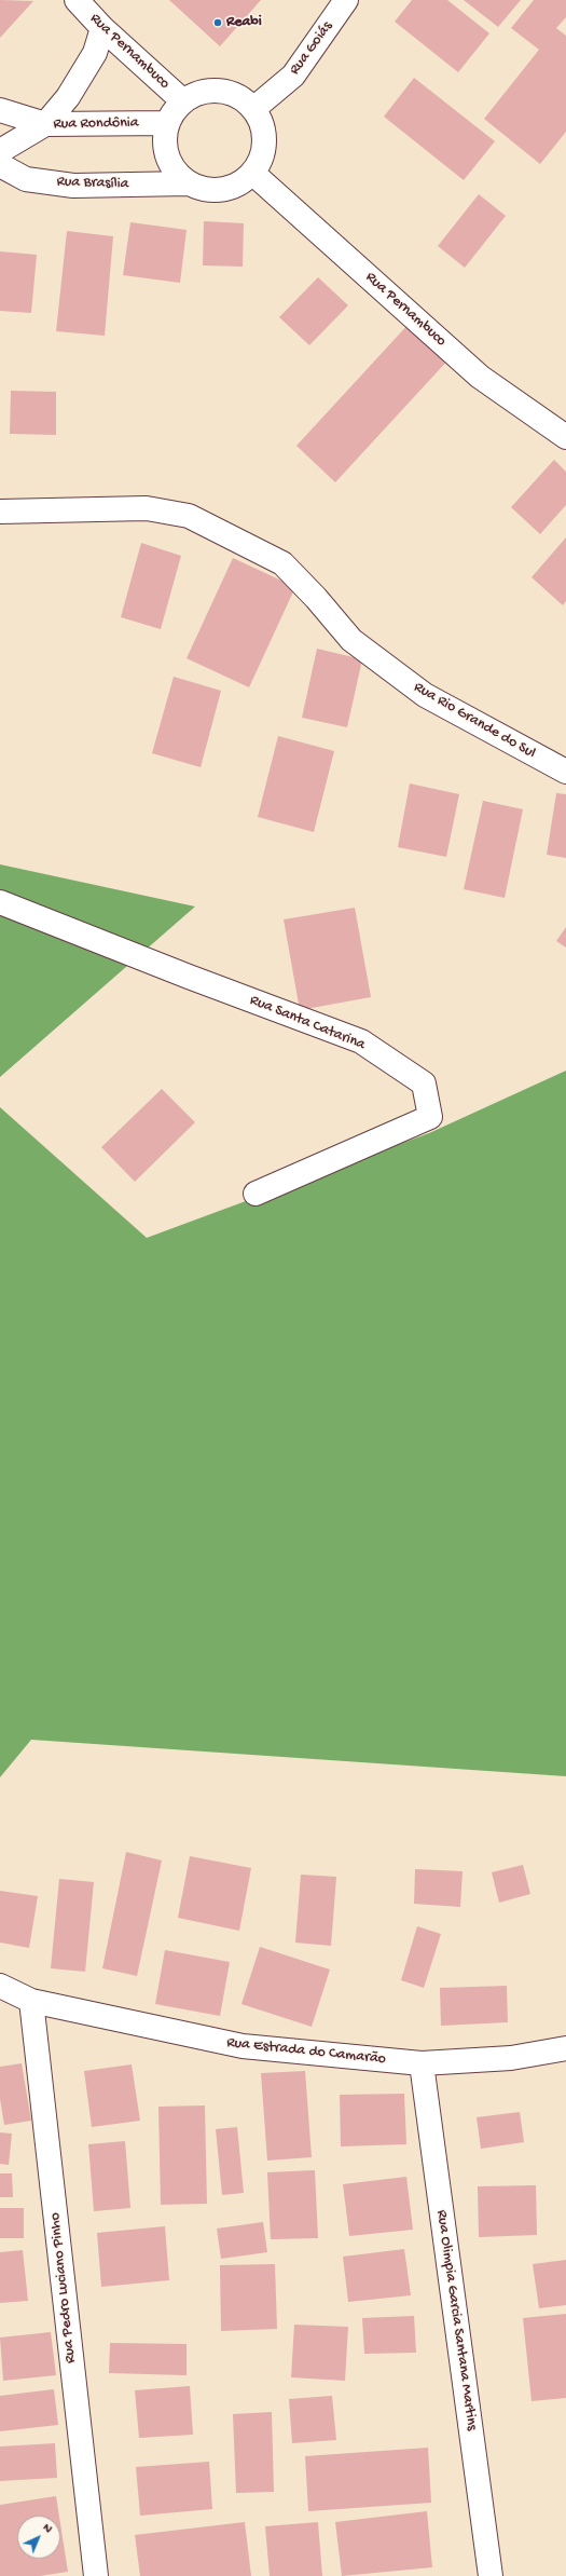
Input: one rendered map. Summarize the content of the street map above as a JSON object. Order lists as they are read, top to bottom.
{
  "streets": {
    "street": [
      "Rua Goiás",
      "Rua Pernambuco",
      "Rua Rondônia",
      "Rua Brasília",
      "Rua Rio Grande do Sul",
      "Rua Santa Catarina",
      "Rua Estrada do Camarão",
      "Rua Pedro Luciano Pinho",
      "Rua Olimpia Garcia Santana Martins"
    ]
  },
  "crossings": [
    ["Rua Goiás", "Rua Pernambuco"],
    ["Rua Goiás", "Rua Rondônia"],
    ["Rua Goiás", "Rua Brasília"],
    ["Rua Pernambuco", "Rua Rondônia"],
    ["Rua Pernambuco", "Rua Brasília"],
    ["Rua Rondônia", "Rua Brasília"],
    ["Rua Estrada do Camarão", "Rua Pedro Luciano Pinho"],
    ["Rua Estrada do Camarão", "Rua Olimpia Garcia Santana Martins"]
  ],
  "places": ["Reabi"],
  "north": "top right"
}
